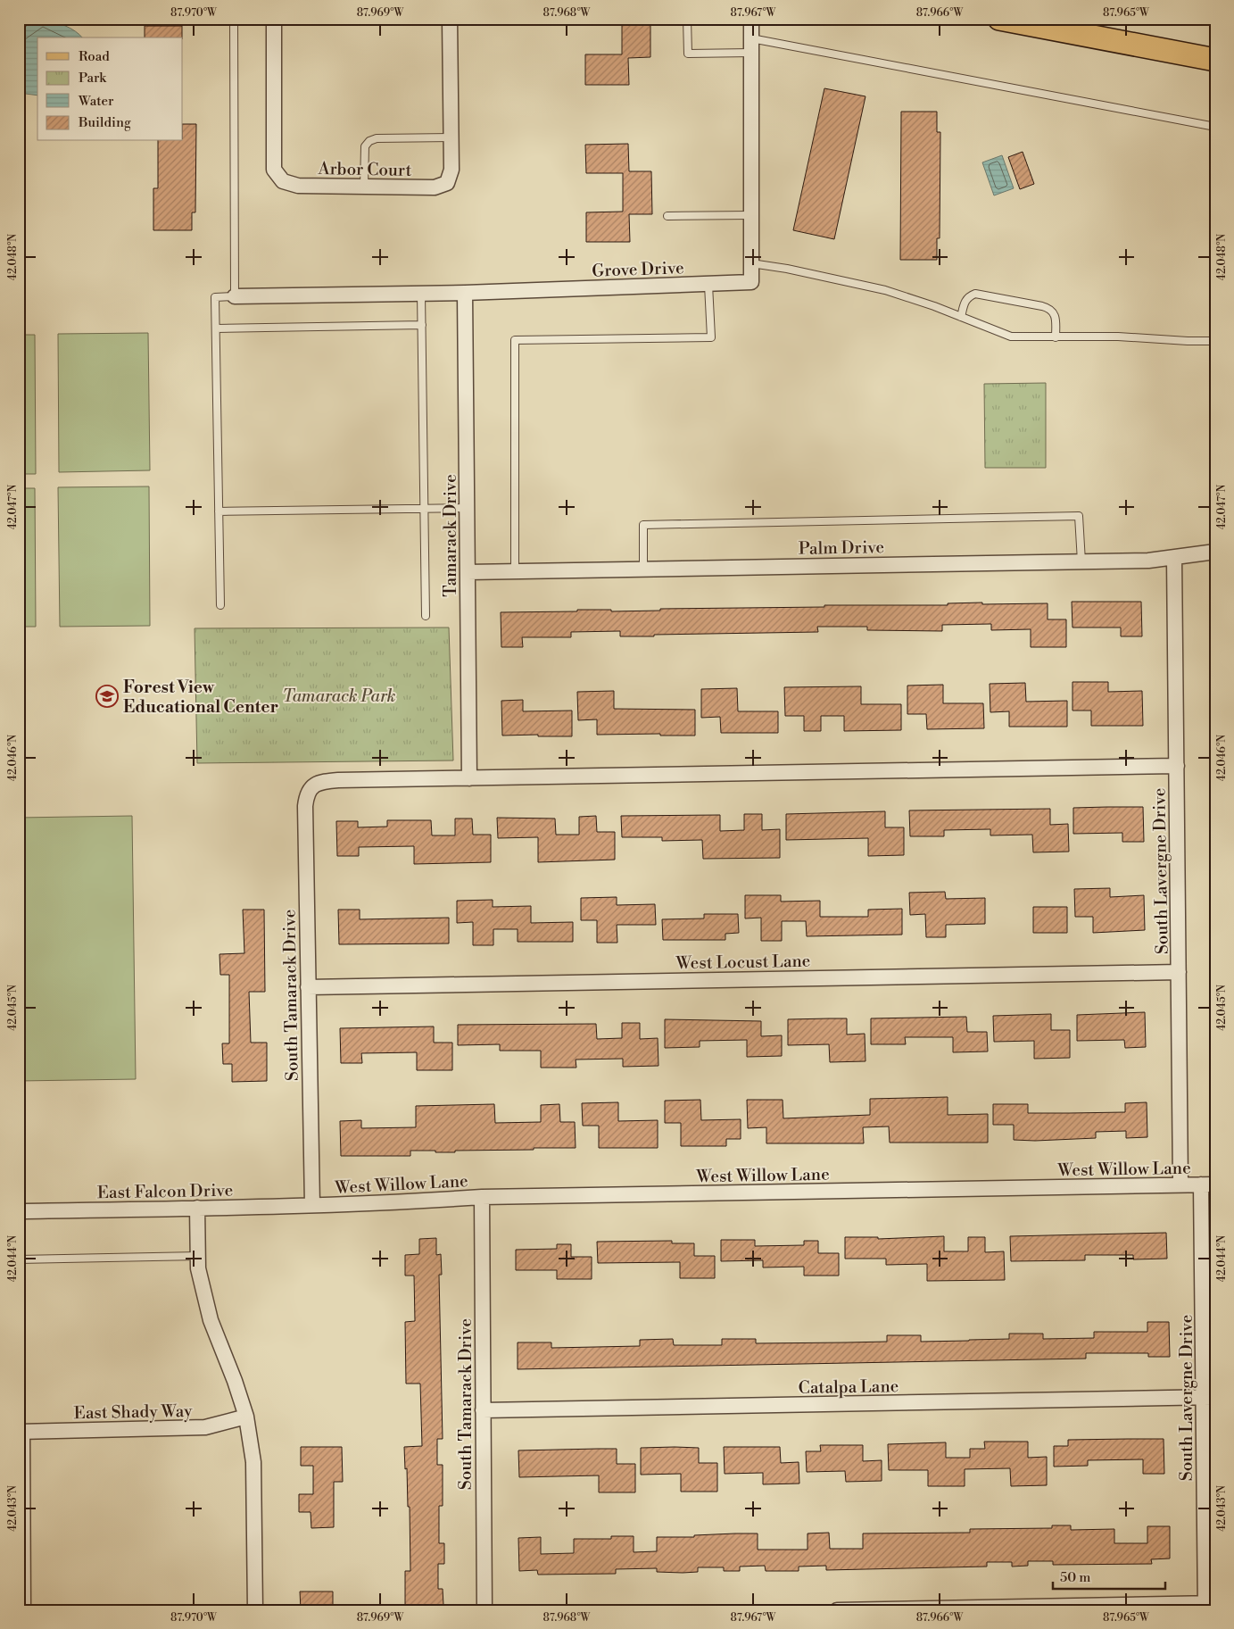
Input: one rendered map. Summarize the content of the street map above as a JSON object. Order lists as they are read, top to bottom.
{
  "streets": {
    "street": [
      "Arbor Court",
      "Grove Drive",
      "Tamarack Drive",
      "Palm Drive",
      "South Lavergne Drive",
      "West Locust Lane",
      "South Tamarack Drive",
      "West Willow Lane",
      "East Falcon Drive",
      "Catalpa Lane",
      "East Shady Way"
    ]
  },
  "crossings": [
    ["Grove Drive", "Tamarack Drive"],
    ["Tamarack Drive", "Palm Drive"],
    ["Tamarack Drive", "South Tamarack Drive"],
    ["Palm Drive", "South Lavergne Drive"],
    ["South Lavergne Drive", "West Locust Lane"],
    ["South Lavergne Drive", "West Willow Lane"],
    ["South Lavergne Drive", "Catalpa Lane"],
    ["West Locust Lane", "South Tamarack Drive"],
    ["South Tamarack Drive", "West Willow Lane"],
    ["South Tamarack Drive", "East Falcon Drive"],
    ["South Tamarack Drive", "Catalpa Lane"],
    ["West Willow Lane", "East Falcon Drive"]
  ],
  "parks": ["Tamarack Park"],
  "places": {
    "school or university": ["Forest View Educational Center"]
  },
  "legend": [
    "Road",
    "Park",
    "Water",
    "Building"
  ],
  "scale_bar": "50 m",
  "coordinates": [
    "87.970°W",
    "87.969°W",
    "87.968°W",
    "87.967°W",
    "87.966°W",
    "87.965°W",
    "42.048°N",
    "42.047°N",
    "42.046°N",
    "42.045°N",
    "42.044°N",
    "42.043°N"
  ]
}
